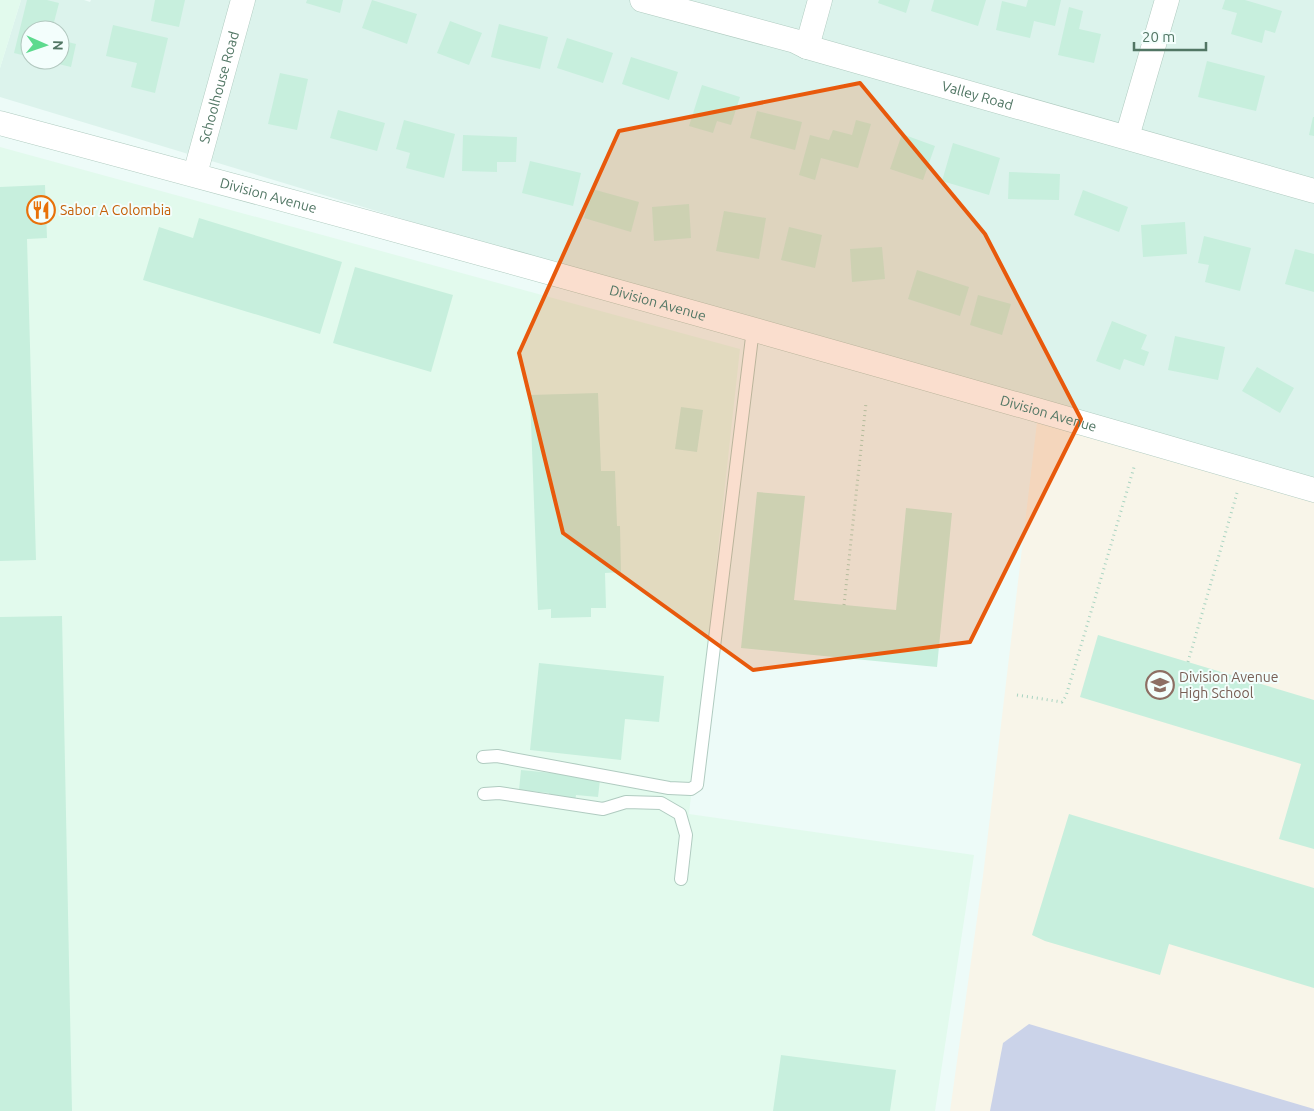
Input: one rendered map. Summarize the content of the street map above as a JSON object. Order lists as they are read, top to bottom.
{
  "streets": {
    "street": ["Schoolhouse Road", "Valley Road", "Division Avenue"]
  },
  "crossings": [
    ["Schoolhouse Road", "Division Avenue"]
  ],
  "places": {
    "restaurant": ["Sabor A Colombia"],
    "school or university": ["Division Avenue High School"]
  },
  "scale_bar": "20 m",
  "north": "right"
}
